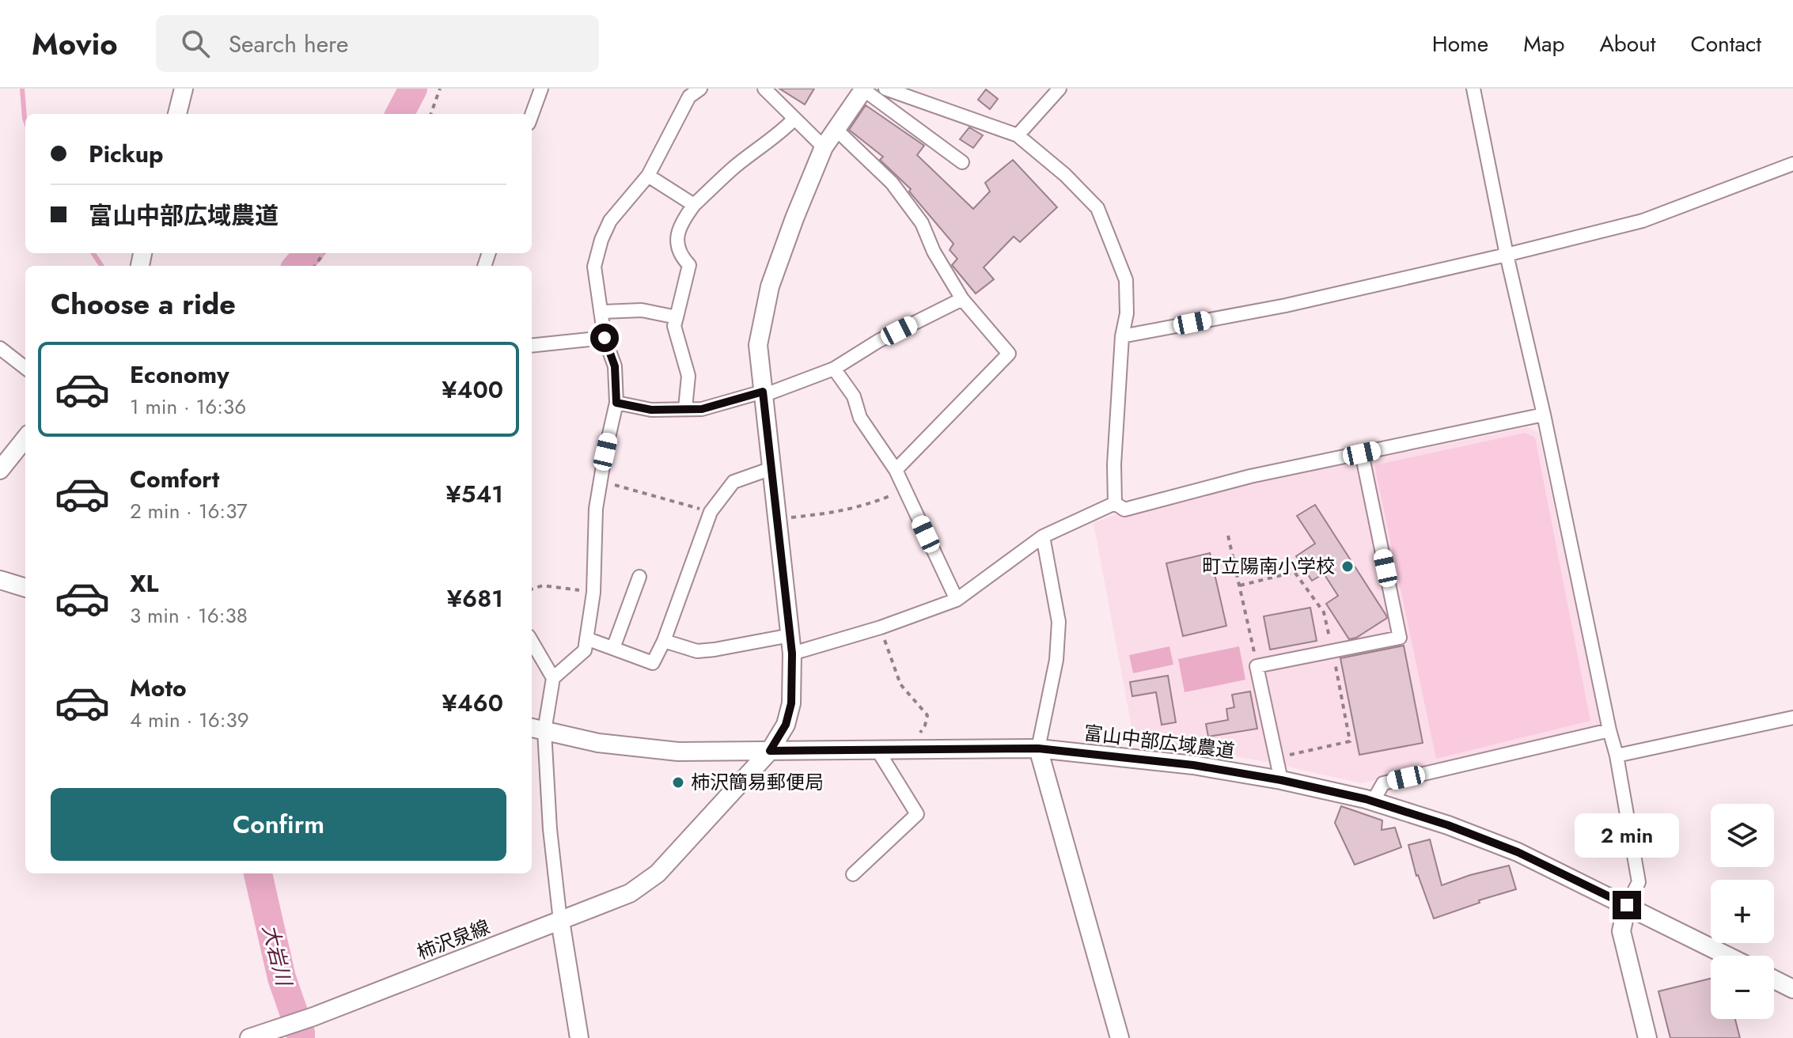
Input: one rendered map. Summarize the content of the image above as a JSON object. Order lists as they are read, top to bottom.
{
  "streets": {
    "street": ["富山中部広域農道", "柿沢泉線"]
  },
  "crossings": [
    ["富山中部広域農道", "柿沢泉線"]
  ],
  "water": ["大岩川"],
  "places": ["町立陽南小学校", "柿沢簡易郵便局"],
  "page": {
    "header": "Movio",
    "search": "Search here",
    "nav": [
      "Home",
      "Map",
      "About",
      "Contact"
    ],
    "banner": ["Pickup", "富山中部広域農道"],
    "heading": "Choose a ride",
    "list": [
      {
        "name": "Economy",
        "note": "1 min · 16:36",
        "value": "¥400"
      },
      {
        "name": "Comfort",
        "note": "2 min · 16:37",
        "value": "¥541"
      },
      {
        "name": "XL",
        "note": "3 min · 16:38",
        "value": "¥681"
      },
      {
        "name": "Moto",
        "note": "4 min · 16:39",
        "value": "¥460"
      }
    ],
    "buttons": "Confirm",
    "map_buttons": ["+", "−"],
    "bubble": "2 min"
  }
}
